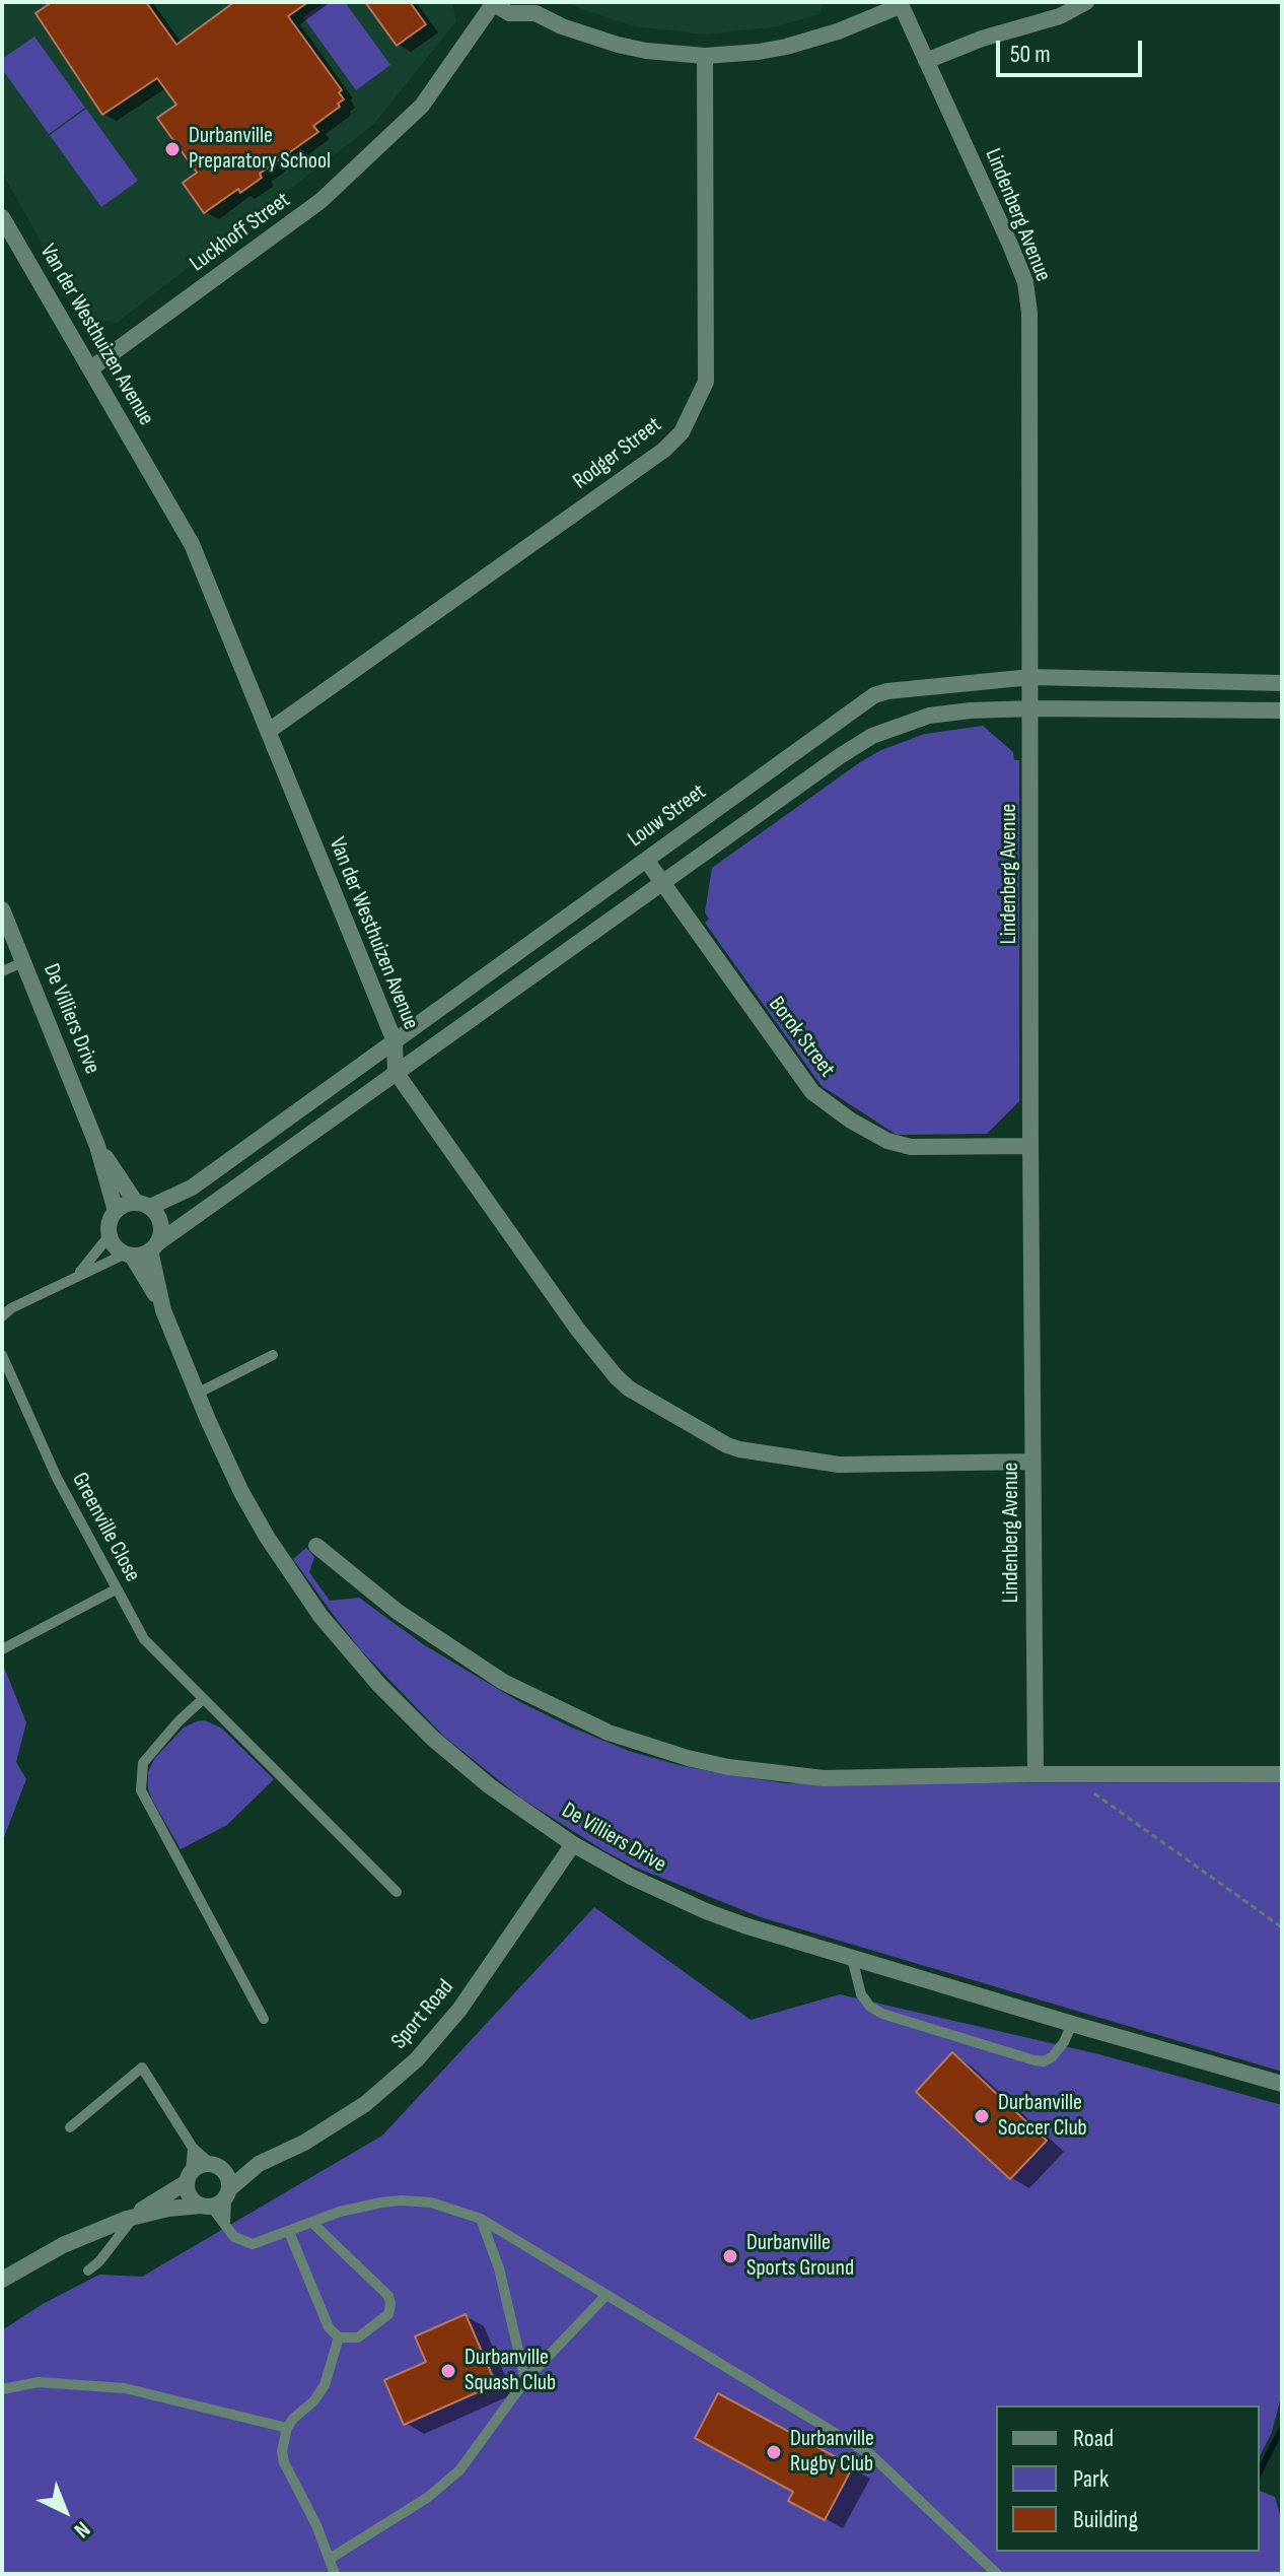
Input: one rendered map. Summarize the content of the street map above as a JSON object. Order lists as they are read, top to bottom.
{
  "streets": {
    "street": [
      "Lindenberg Avenue",
      "Luckhoff Street",
      "Van der Westhuizen Avenue",
      "Rodger Street",
      "Louw Street",
      "De Villiers Drive",
      "Borok Street",
      "Sport Road"
    ],
    "lane": ["Greenville Close"]
  },
  "crossings": [
    ["Lindenberg Avenue", "Louw Street"],
    ["Lindenberg Avenue", "Borok Street"],
    ["Luckhoff Street", "Van der Westhuizen Avenue"],
    ["Van der Westhuizen Avenue", "Rodger Street"],
    ["Van der Westhuizen Avenue", "Louw Street"],
    ["Louw Street", "De Villiers Drive"],
    ["Louw Street", "Borok Street"],
    ["De Villiers Drive", "Sport Road"]
  ],
  "places": [
    "Durbanville Preparatory School",
    "Durbanville Soccer Club",
    "Durbanville Sports Ground",
    "Durbanville Squash Club",
    "Durbanville Rugby Club"
  ],
  "legend": ["Road", "Park", "Building"],
  "scale_bar": "50 m",
  "north": "bottom right"
}
